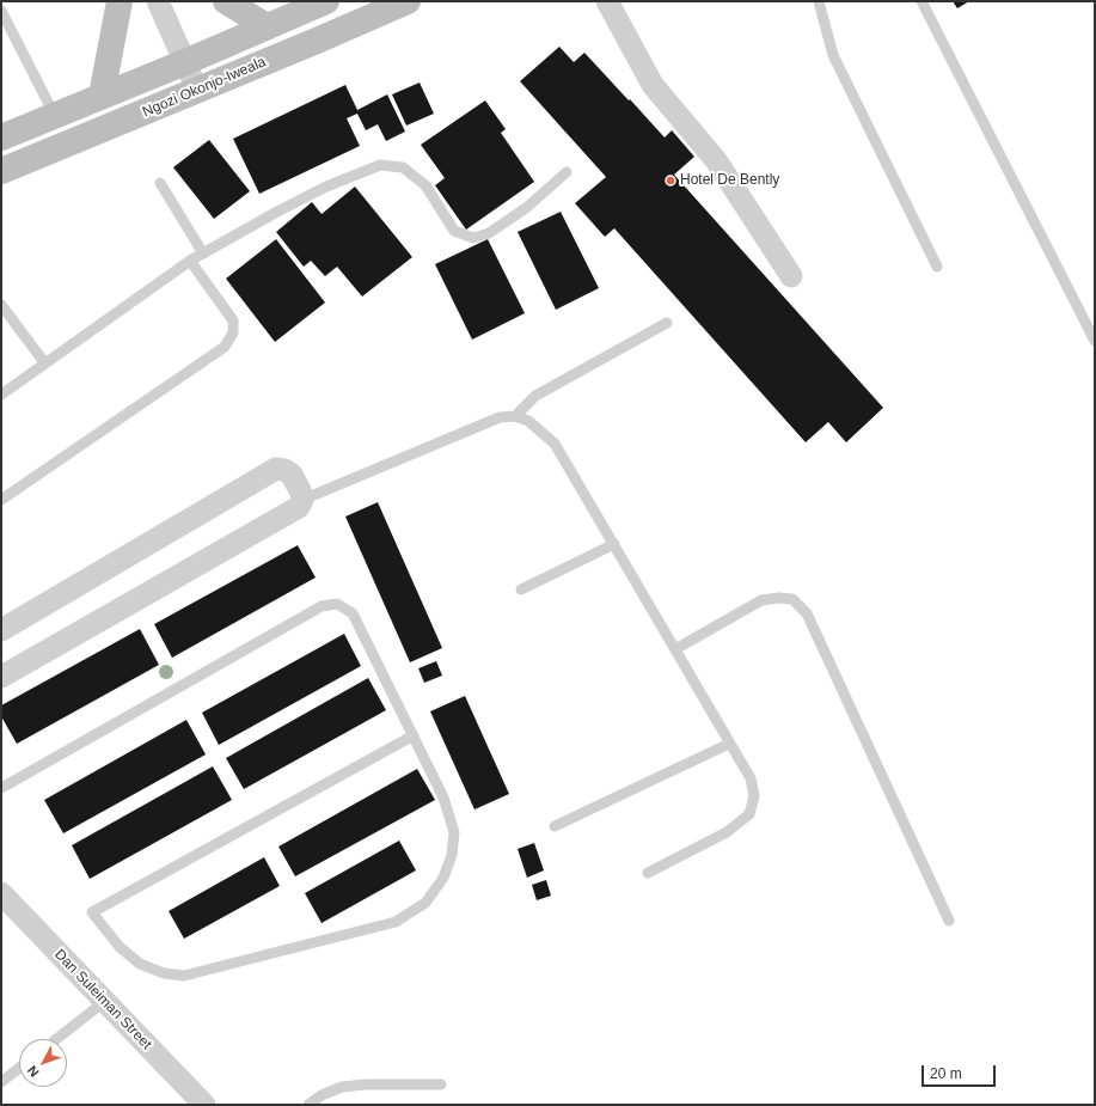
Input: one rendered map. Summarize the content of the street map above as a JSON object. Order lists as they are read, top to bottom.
{
  "streets": {
    "street": ["Ngozi Okonjo-Iweala", "Dan Suleiman Street"]
  },
  "places": ["Hotel De Bently"],
  "scale_bar": "20 m",
  "north": "bottom left"
}
